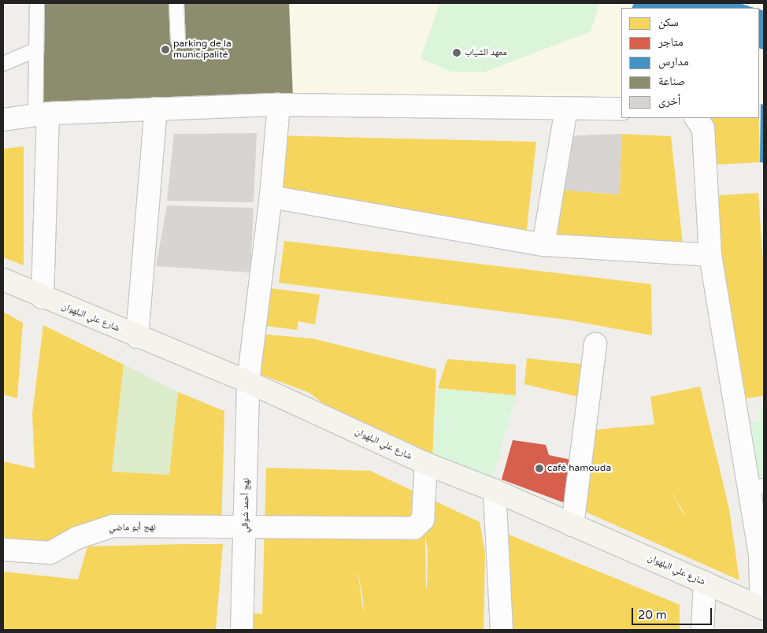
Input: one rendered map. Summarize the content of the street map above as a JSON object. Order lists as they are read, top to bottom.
{
  "streets": {
    "street": ["شارع علي البلهوان", "نهج أحمد شوقي", "نهج أبو ماضي"]
  },
  "crossings": [
    ["شارع علي البلهوان", "نهج أحمد شوقي"],
    ["شارع علي البلهوان", "نهج أبو ماضي"],
    ["نهج أحمد شوقي", "نهج أبو ماضي"]
  ],
  "places": ["parking de la municipalité", "معهد الشياب", "café hamouda"],
  "legend": [
    "سكن",
    "متاجر",
    "مدارس",
    "صناعة",
    "أخرى"
  ],
  "scale_bar": "20 m"
}
